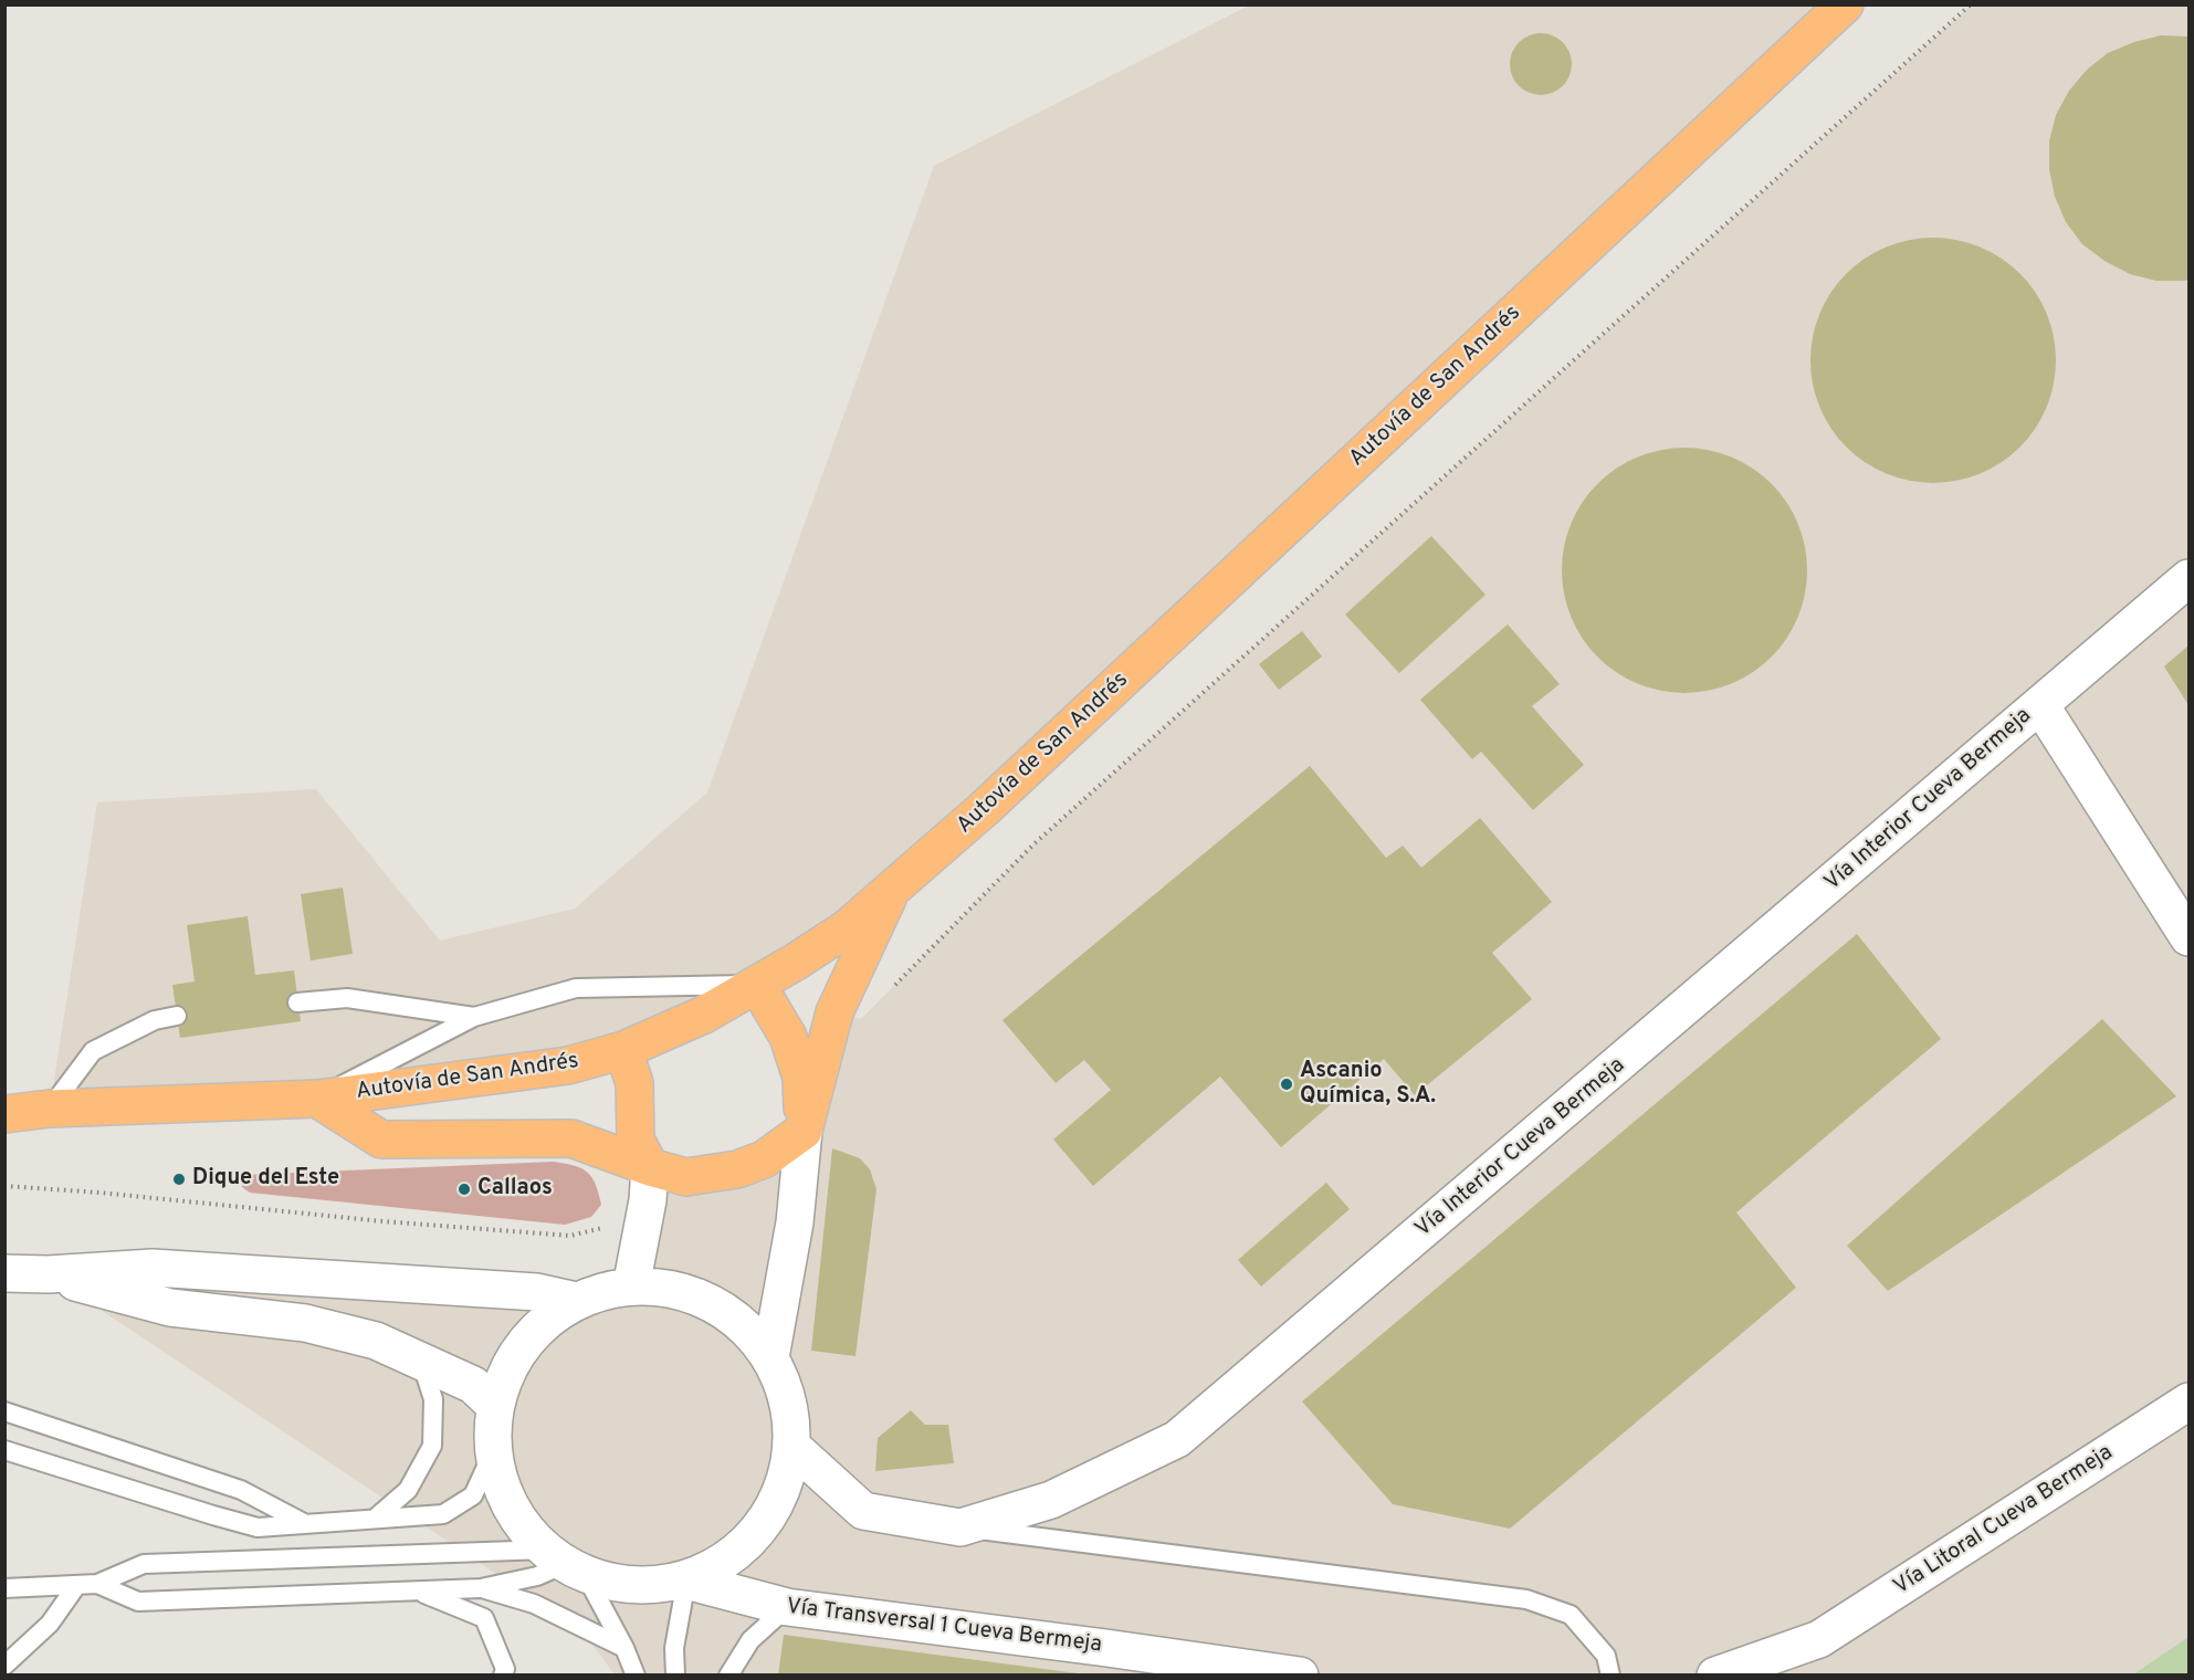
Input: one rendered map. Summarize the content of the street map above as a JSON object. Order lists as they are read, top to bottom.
{
  "streets": {
    "main road": ["Autovía de San Andrés"],
    "street": ["Vía Interior Cueva Bermeja", "Vía Litoral Cueva Bermeja", "Vía Transversal 1 Cueva Bermeja"]
  },
  "places": ["Ascanio Química, S.A.", "Dique del Este", "Callaos"]
}
